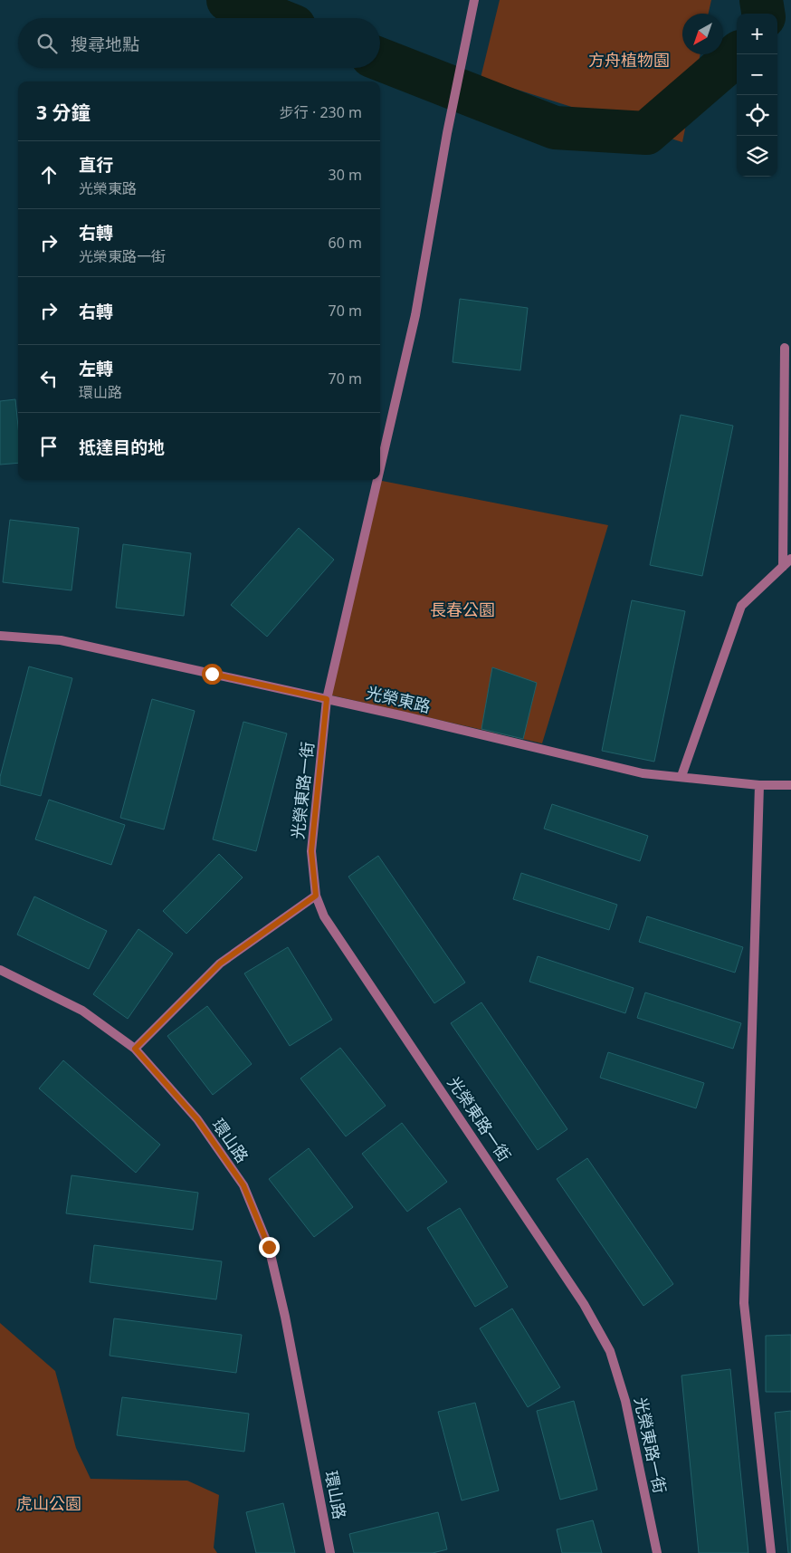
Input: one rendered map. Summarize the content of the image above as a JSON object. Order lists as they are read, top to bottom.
{
  "streets": {
    "street": ["光榮東路", "光榮東路一街", "環山路"]
  },
  "crossings": [
    ["光榮東路", "光榮東路一街"]
  ],
  "parks": ["方舟植物園", "長春公園", "虎山公園"],
  "north": "bottom left",
  "page": {
    "map_buttons": ["+", "−"],
    "search": "搜尋地點",
    "heading": ["3 分鐘", "步行 · 230 m"],
    "list": [
      ["直行", "光榮東路", "30 m"],
      ["右轉", "光榮東路一街", "60 m"],
      ["右轉", "70 m"],
      ["左轉", "環山路", "70 m"],
      "抵達目的地"
    ]
  }
}
